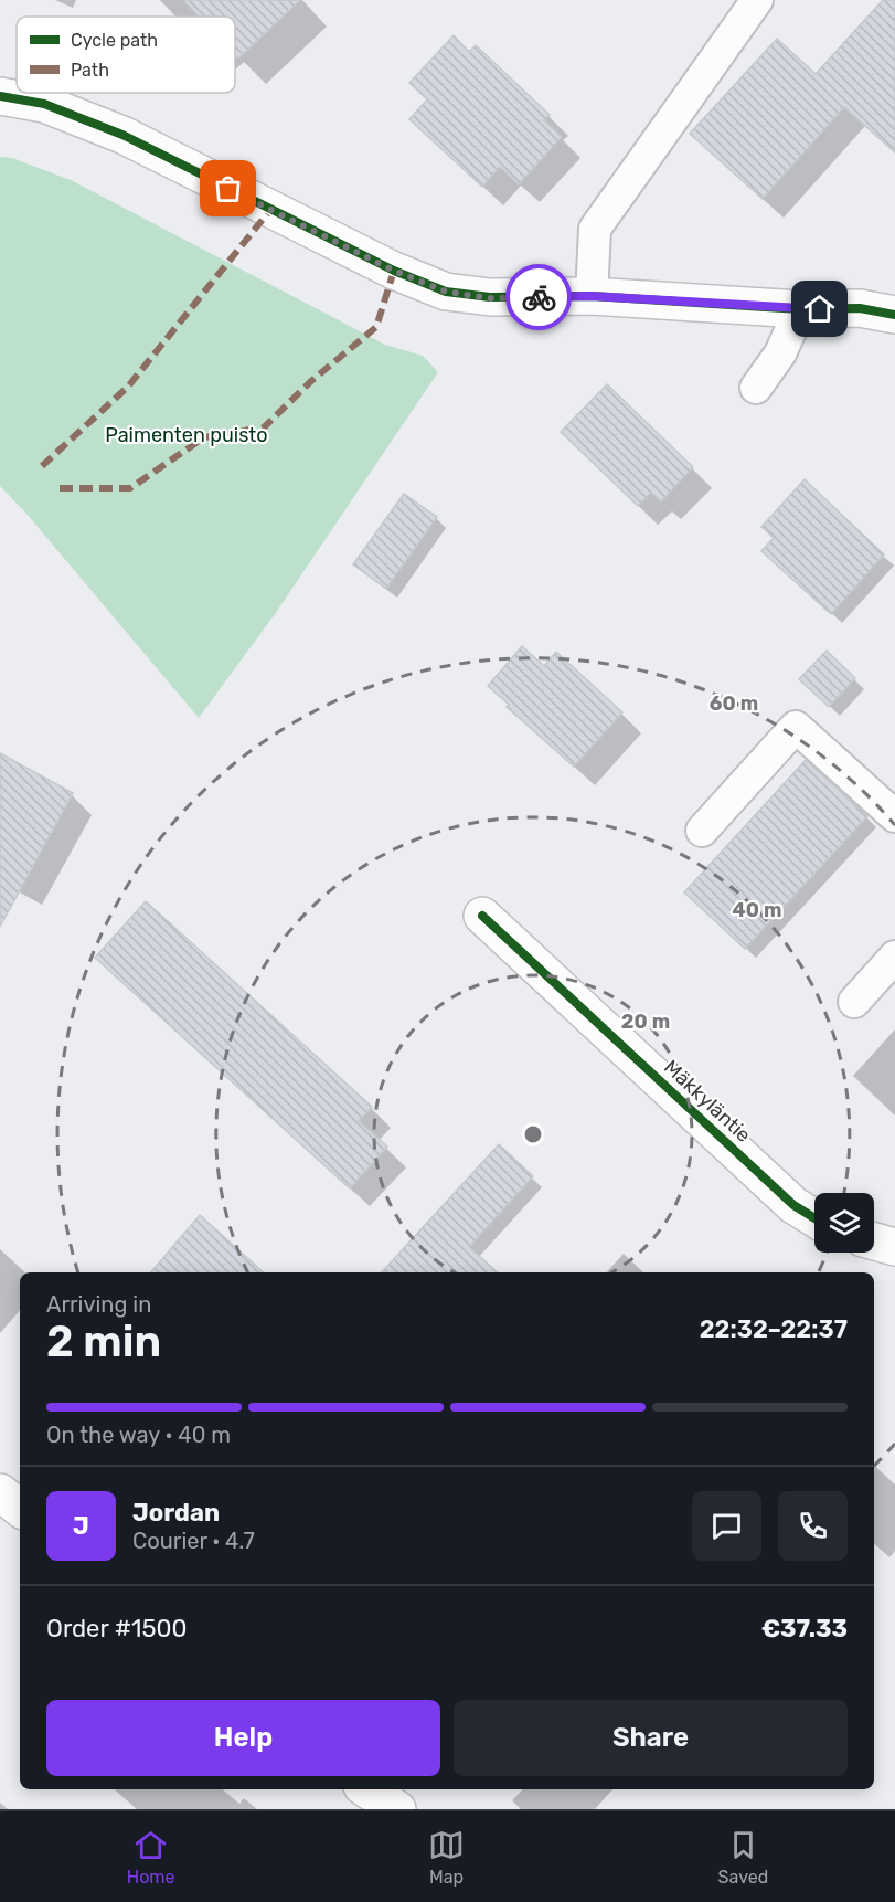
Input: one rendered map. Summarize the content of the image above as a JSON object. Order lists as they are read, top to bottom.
{
  "streets": {
    "street": ["Mäkkyläntie"]
  },
  "parks": ["Paimenten puisto"],
  "legend": ["Cycle path", "Path"],
  "page": {
    "heading": ["2 min", "Arriving in", "22:32–22:37"],
    "panel": [
      "Jordan",
      "Courier · 4.7",
      "Order #1500",
      "€37.33"
    ],
    "bar": "On the way · 40 m",
    "round": "J",
    "buttons": ["Help", "Share"],
    "tabs": ["Home", "Map", "Saved"]
  },
  "rings": ["60 m", "40 m", "20 m"]
}
